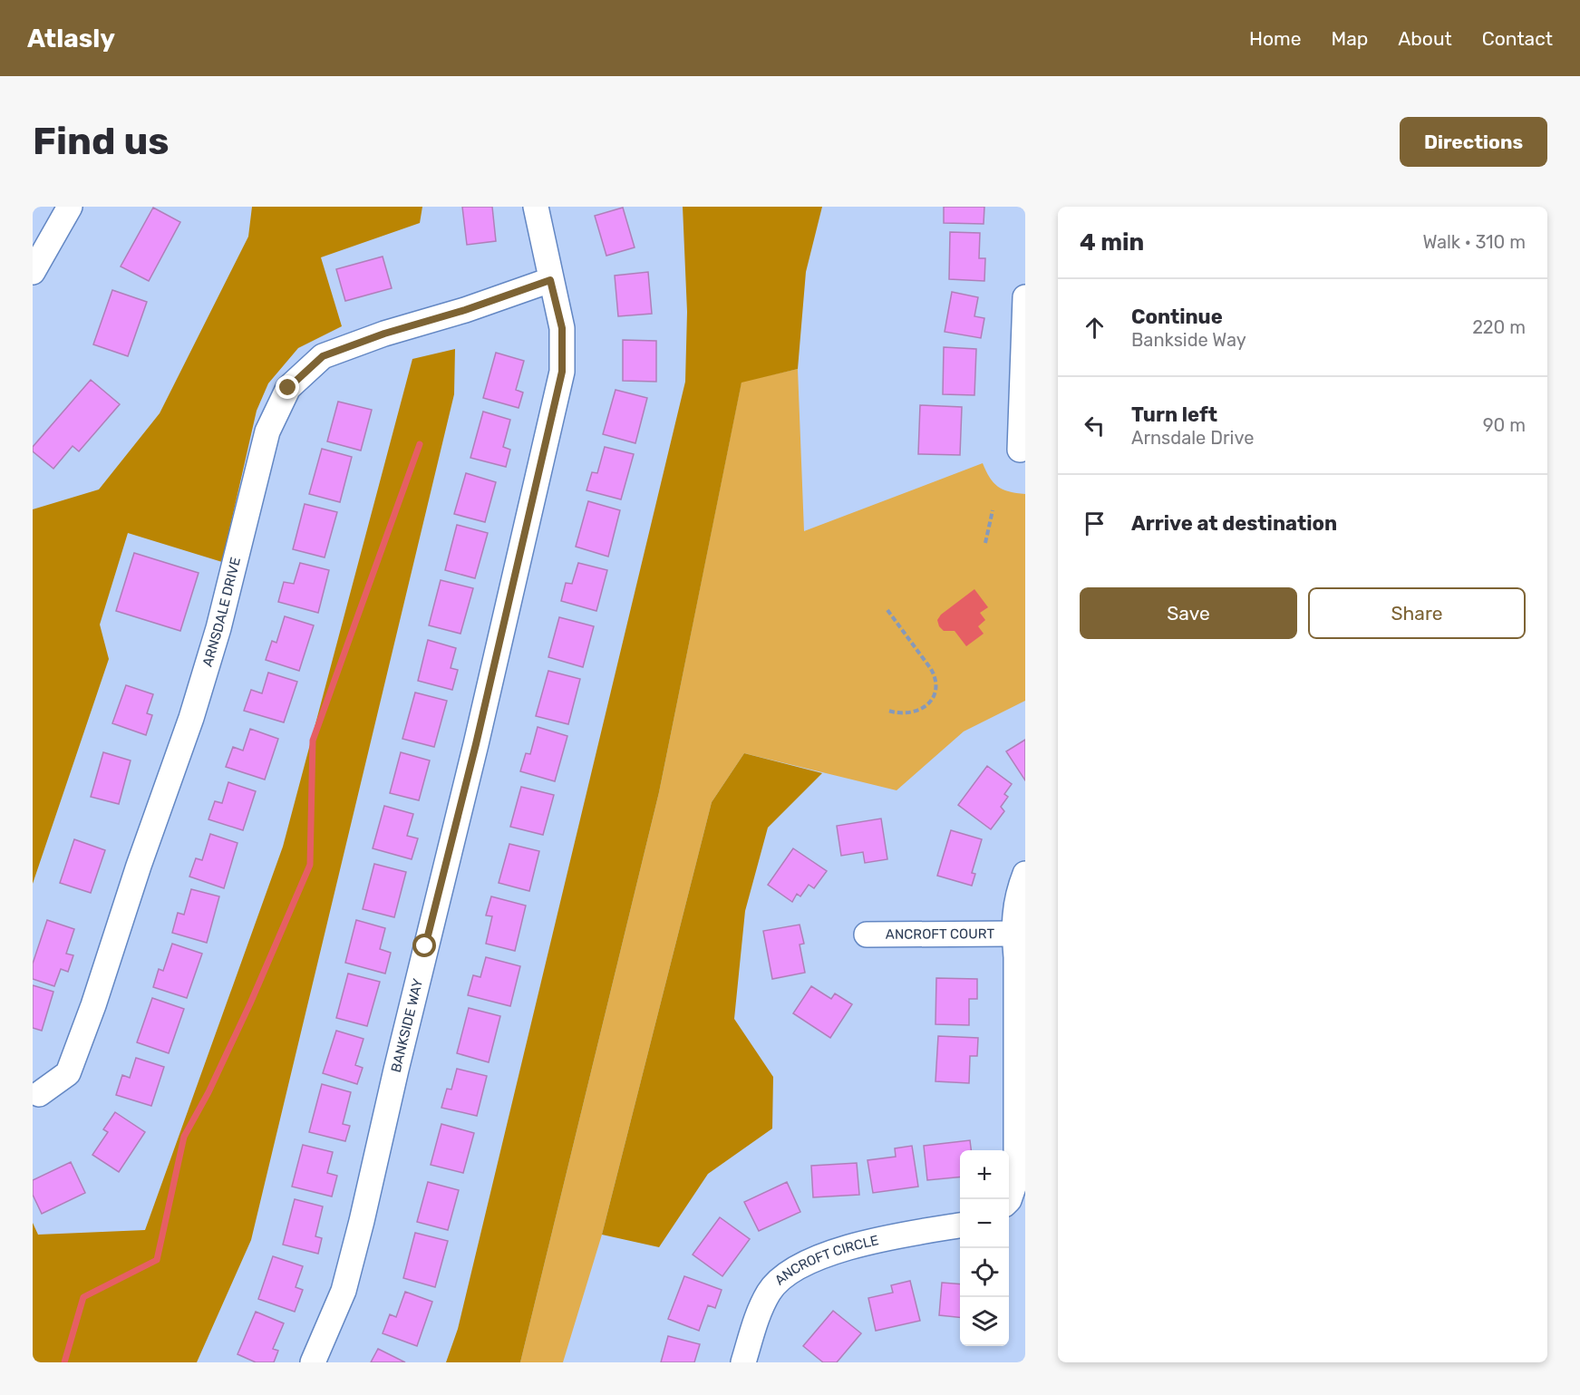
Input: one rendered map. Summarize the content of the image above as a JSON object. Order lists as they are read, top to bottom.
{
  "streets": {
    "street": [
      "ARNSDALE DRIVE",
      "ANCROFT COURT",
      "BANKSIDE WAY",
      "ANCROFT CIRCLE"
    ]
  },
  "crossings": [
    ["ARNSDALE DRIVE", "BANKSIDE WAY"]
  ],
  "page": {
    "header": "Atlasly",
    "nav": [
      "Home",
      "Map",
      "About",
      "Contact"
    ],
    "buttons": [
      "Directions",
      ["Save", "Share"]
    ],
    "title": "Find us",
    "heading": ["4 min", "Walk · 310 m"],
    "list": [
      ["Continue", "Bankside Way", "220 m"],
      ["Turn left", "Arnsdale Drive", "90 m"],
      "Arrive at destination"
    ],
    "map_buttons": ["+", "−"]
  }
}
